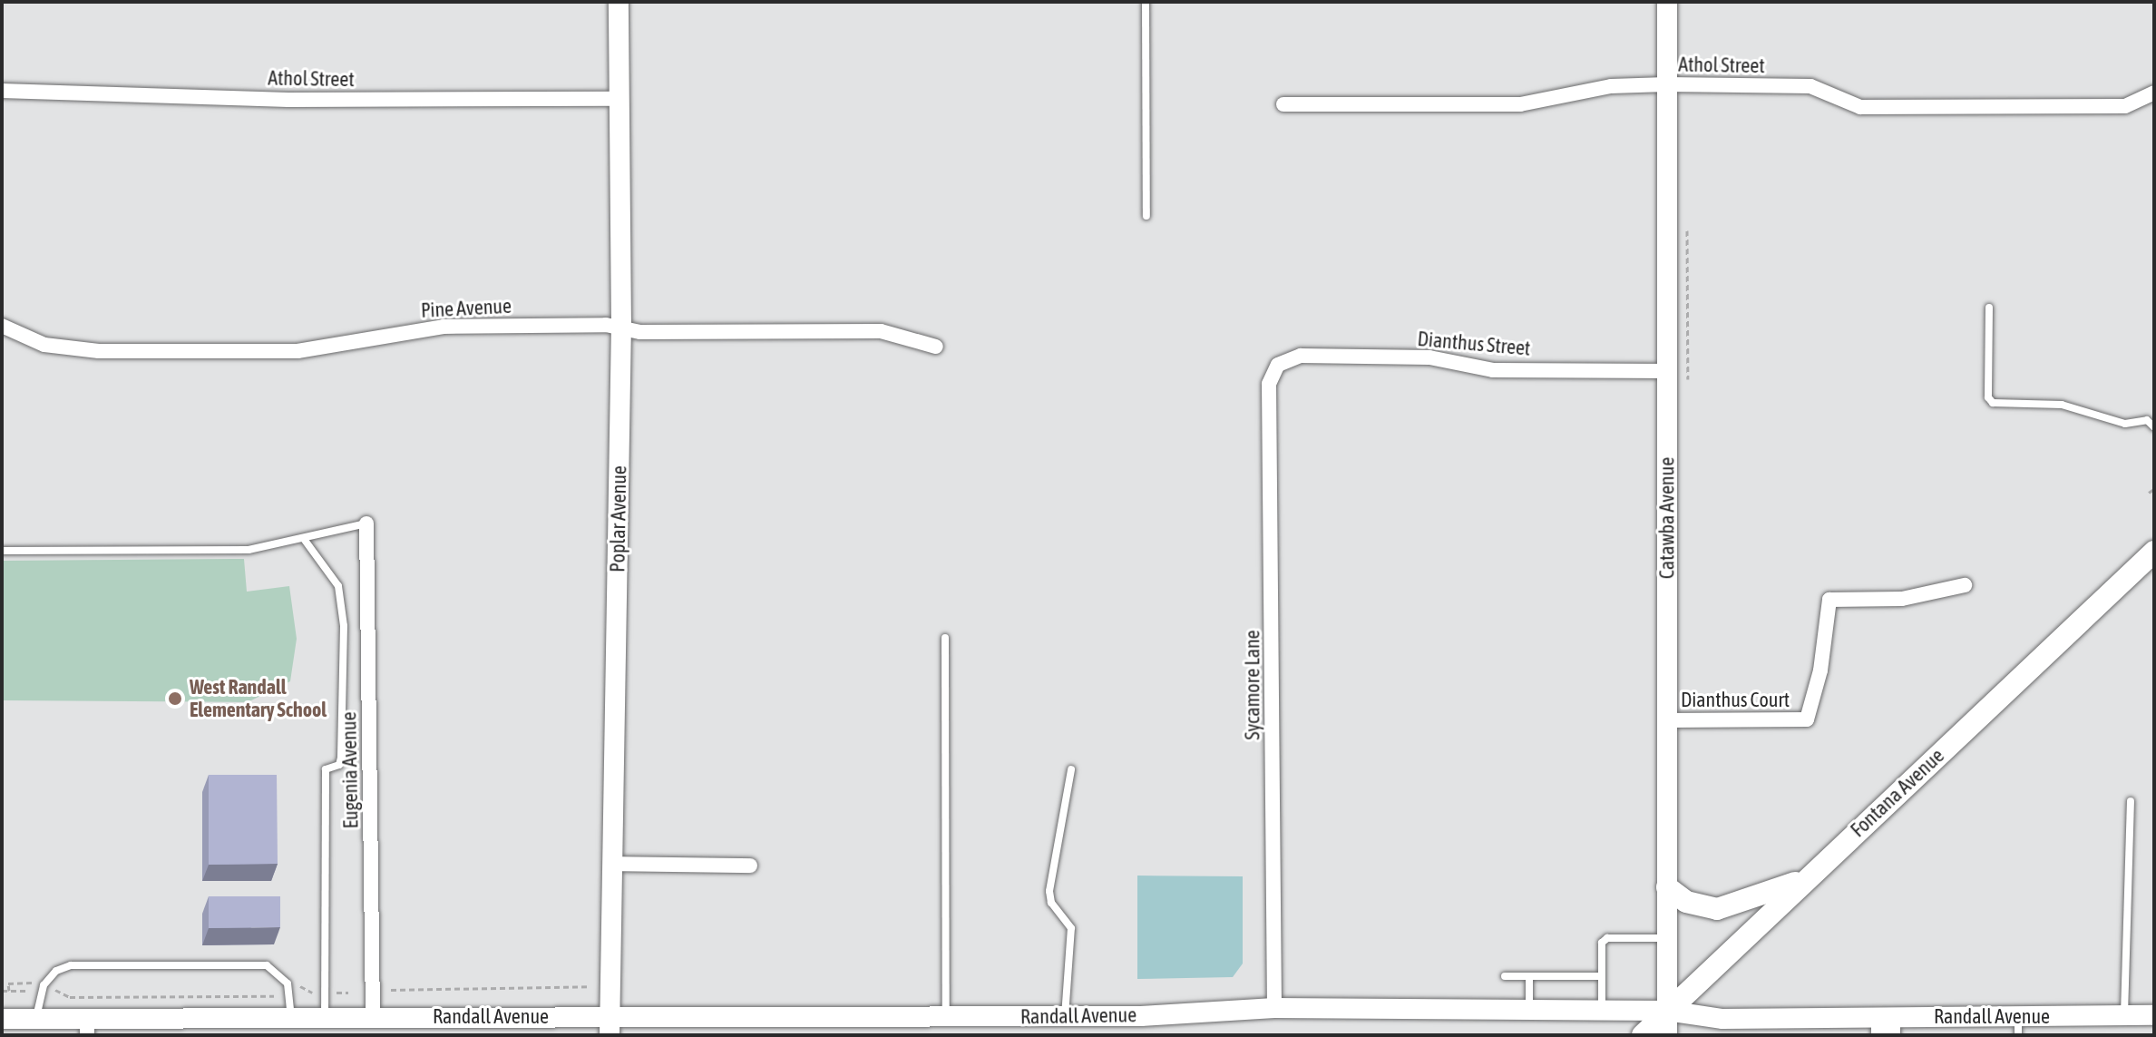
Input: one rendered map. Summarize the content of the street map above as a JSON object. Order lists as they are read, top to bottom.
{
  "streets": {
    "main road": ["Fontana Avenue"],
    "street": [
      "Athol Street",
      "Pine Avenue",
      "Dianthus Street",
      "Catawba Avenue",
      "Poplar Avenue",
      "Sycamore Lane",
      "Dianthus Court",
      "Eugenia Avenue",
      "Randall Avenue"
    ]
  },
  "crossings": [
    ["Athol Street", "Catawba Avenue"],
    ["Athol Street", "Poplar Avenue"],
    ["Pine Avenue", "Poplar Avenue"],
    ["Dianthus Street", "Catawba Avenue"],
    ["Dianthus Street", "Sycamore Lane"],
    ["Catawba Avenue", "Dianthus Court"],
    ["Catawba Avenue", "Fontana Avenue"],
    ["Catawba Avenue", "Randall Avenue"],
    ["Poplar Avenue", "Randall Avenue"],
    ["Sycamore Lane", "Randall Avenue"],
    ["Eugenia Avenue", "Randall Avenue"],
    ["Fontana Avenue", "Randall Avenue"]
  ],
  "places": ["West Randall Elementary School"]
}
